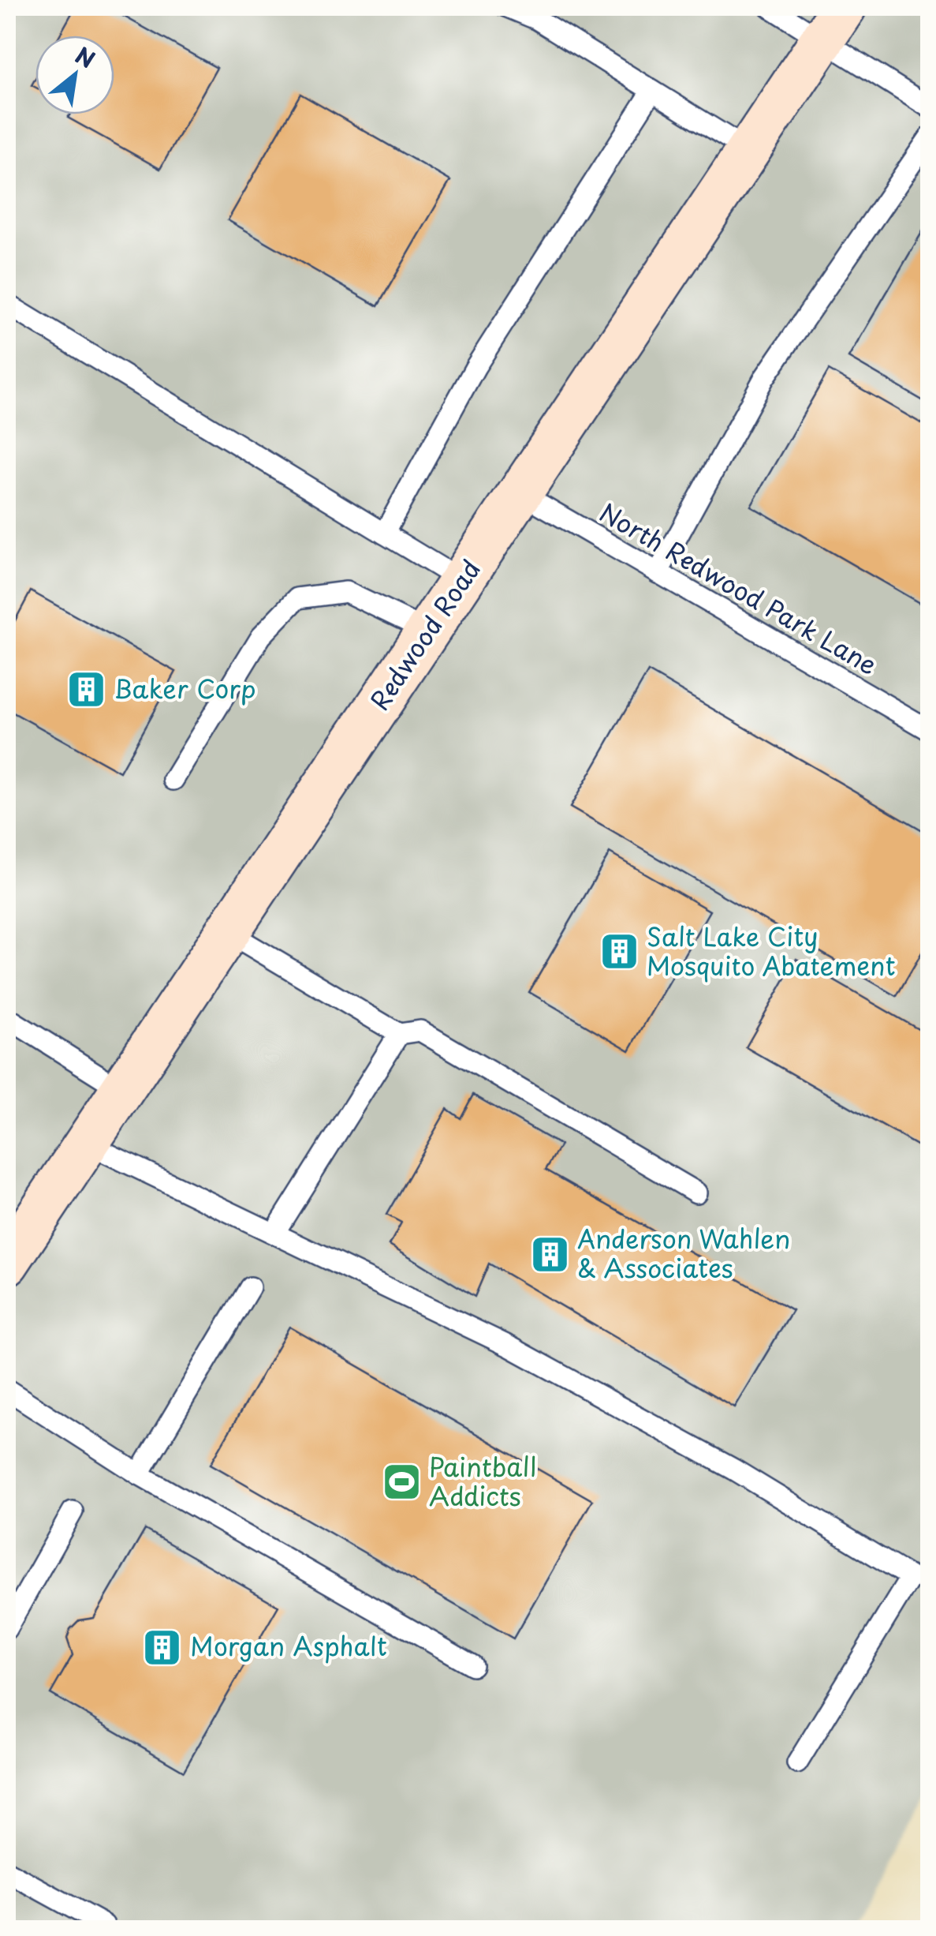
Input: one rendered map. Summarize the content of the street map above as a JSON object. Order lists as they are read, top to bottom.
{
  "streets": {
    "main road": ["Redwood Road"],
    "lane": ["North Redwood Park Lane"]
  },
  "crossings": [
    ["North Redwood Park Lane", "Redwood Road"]
  ],
  "places": {
    "building": [
      "Baker Corp",
      "Salt Lake City Mosquito Abatement",
      "Anderson Wahlen & Associates",
      "Morgan Asphalt"
    ],
    "sports": ["Paintball Addicts"]
  },
  "north": "top right"
}
